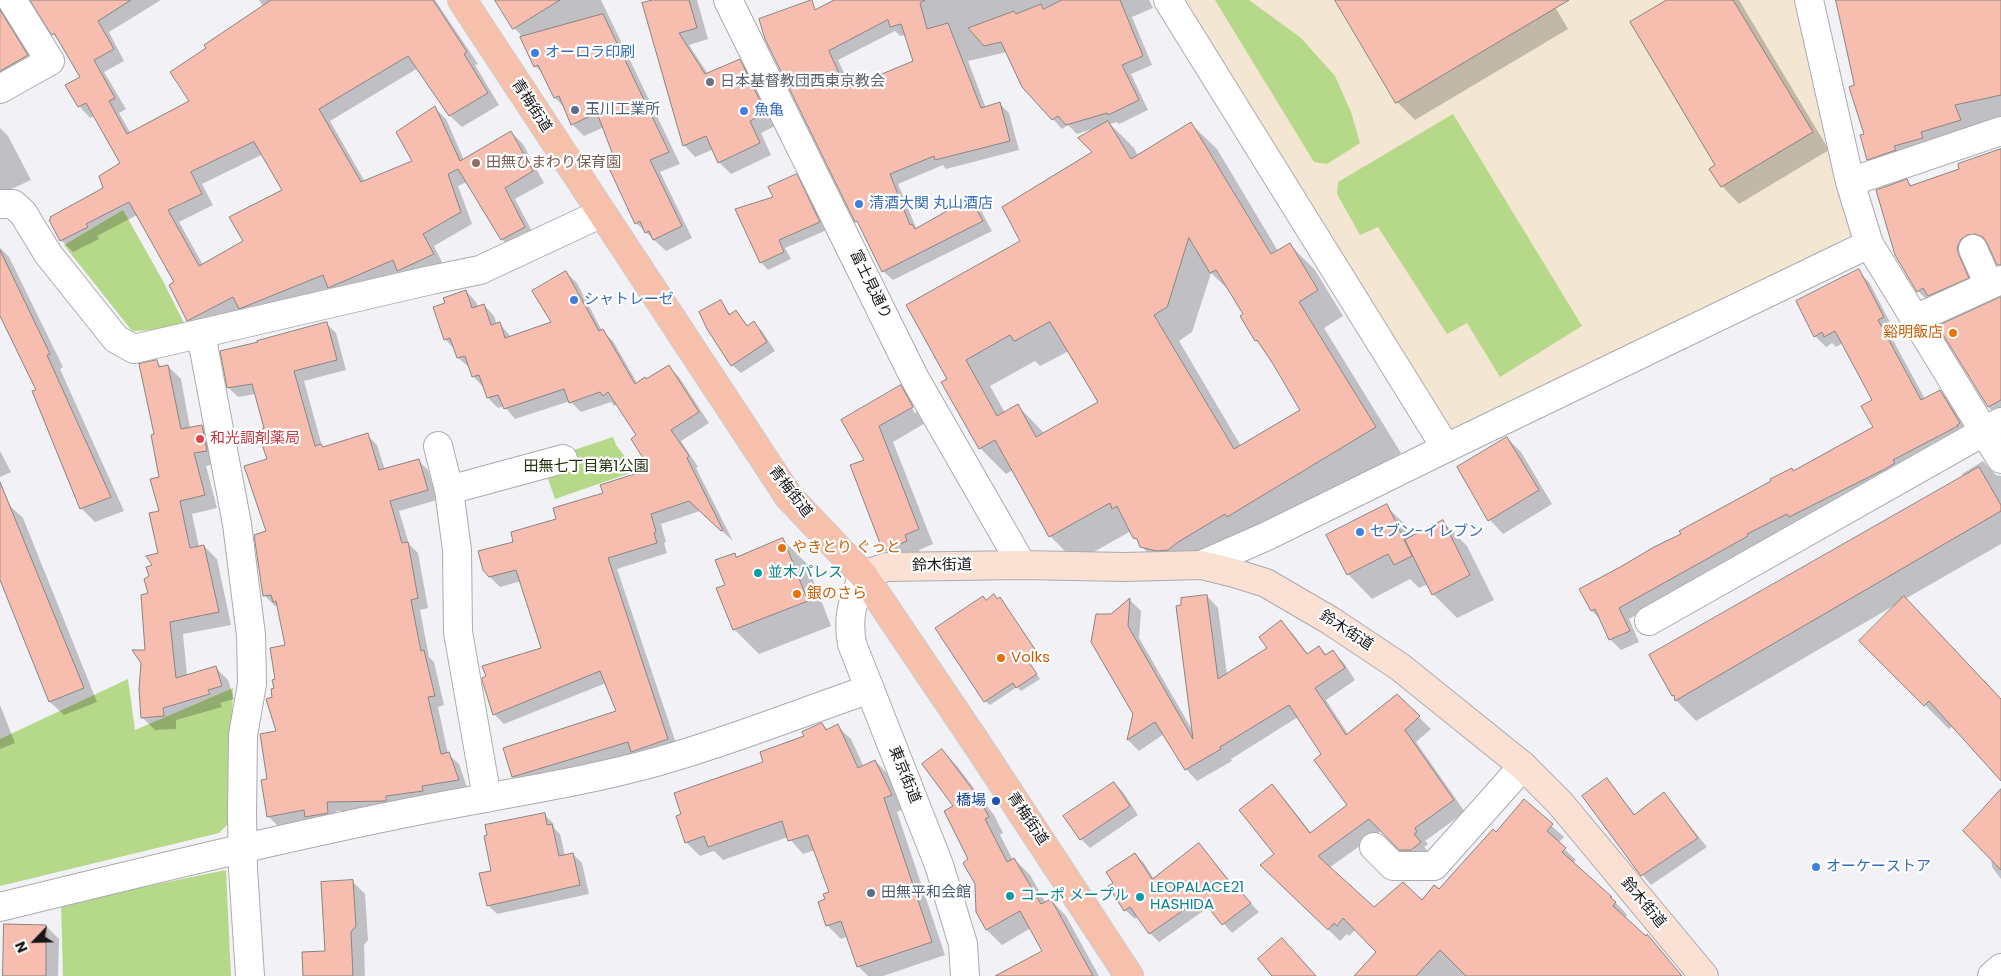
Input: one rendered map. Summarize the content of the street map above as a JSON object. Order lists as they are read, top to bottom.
{
  "streets": {
    "main road": ["青梅街道", "鈴木街道"],
    "street": ["富士見通り", "東京街道"]
  },
  "crossings": [
    ["青梅街道", "鈴木街道"],
    ["青梅街道", "東京街道"],
    ["富士見通り", "鈴木街道"],
    ["鈴木街道", "東京街道"]
  ],
  "parks": ["田無七丁目第1公園"],
  "places": [
    "オーロラ印刷",
    "日本基督教団西東京教会",
    "玉川工業所",
    "魚亀",
    "田無ひまわり保育園",
    "清酒大関 丸山酒店",
    "シャトレーゼ",
    "谿明飯店",
    "和光調剤薬局",
    "セブン-イレブン",
    "やきとり ぐっと",
    "並木パレス",
    "銀のさら",
    "Volks",
    "橋場",
    "オーケーストア",
    "田無平和会館",
    "コーポ メープル",
    "LEOPALACE21 HASHIDA"
  ],
  "north": "bottom left"
}
